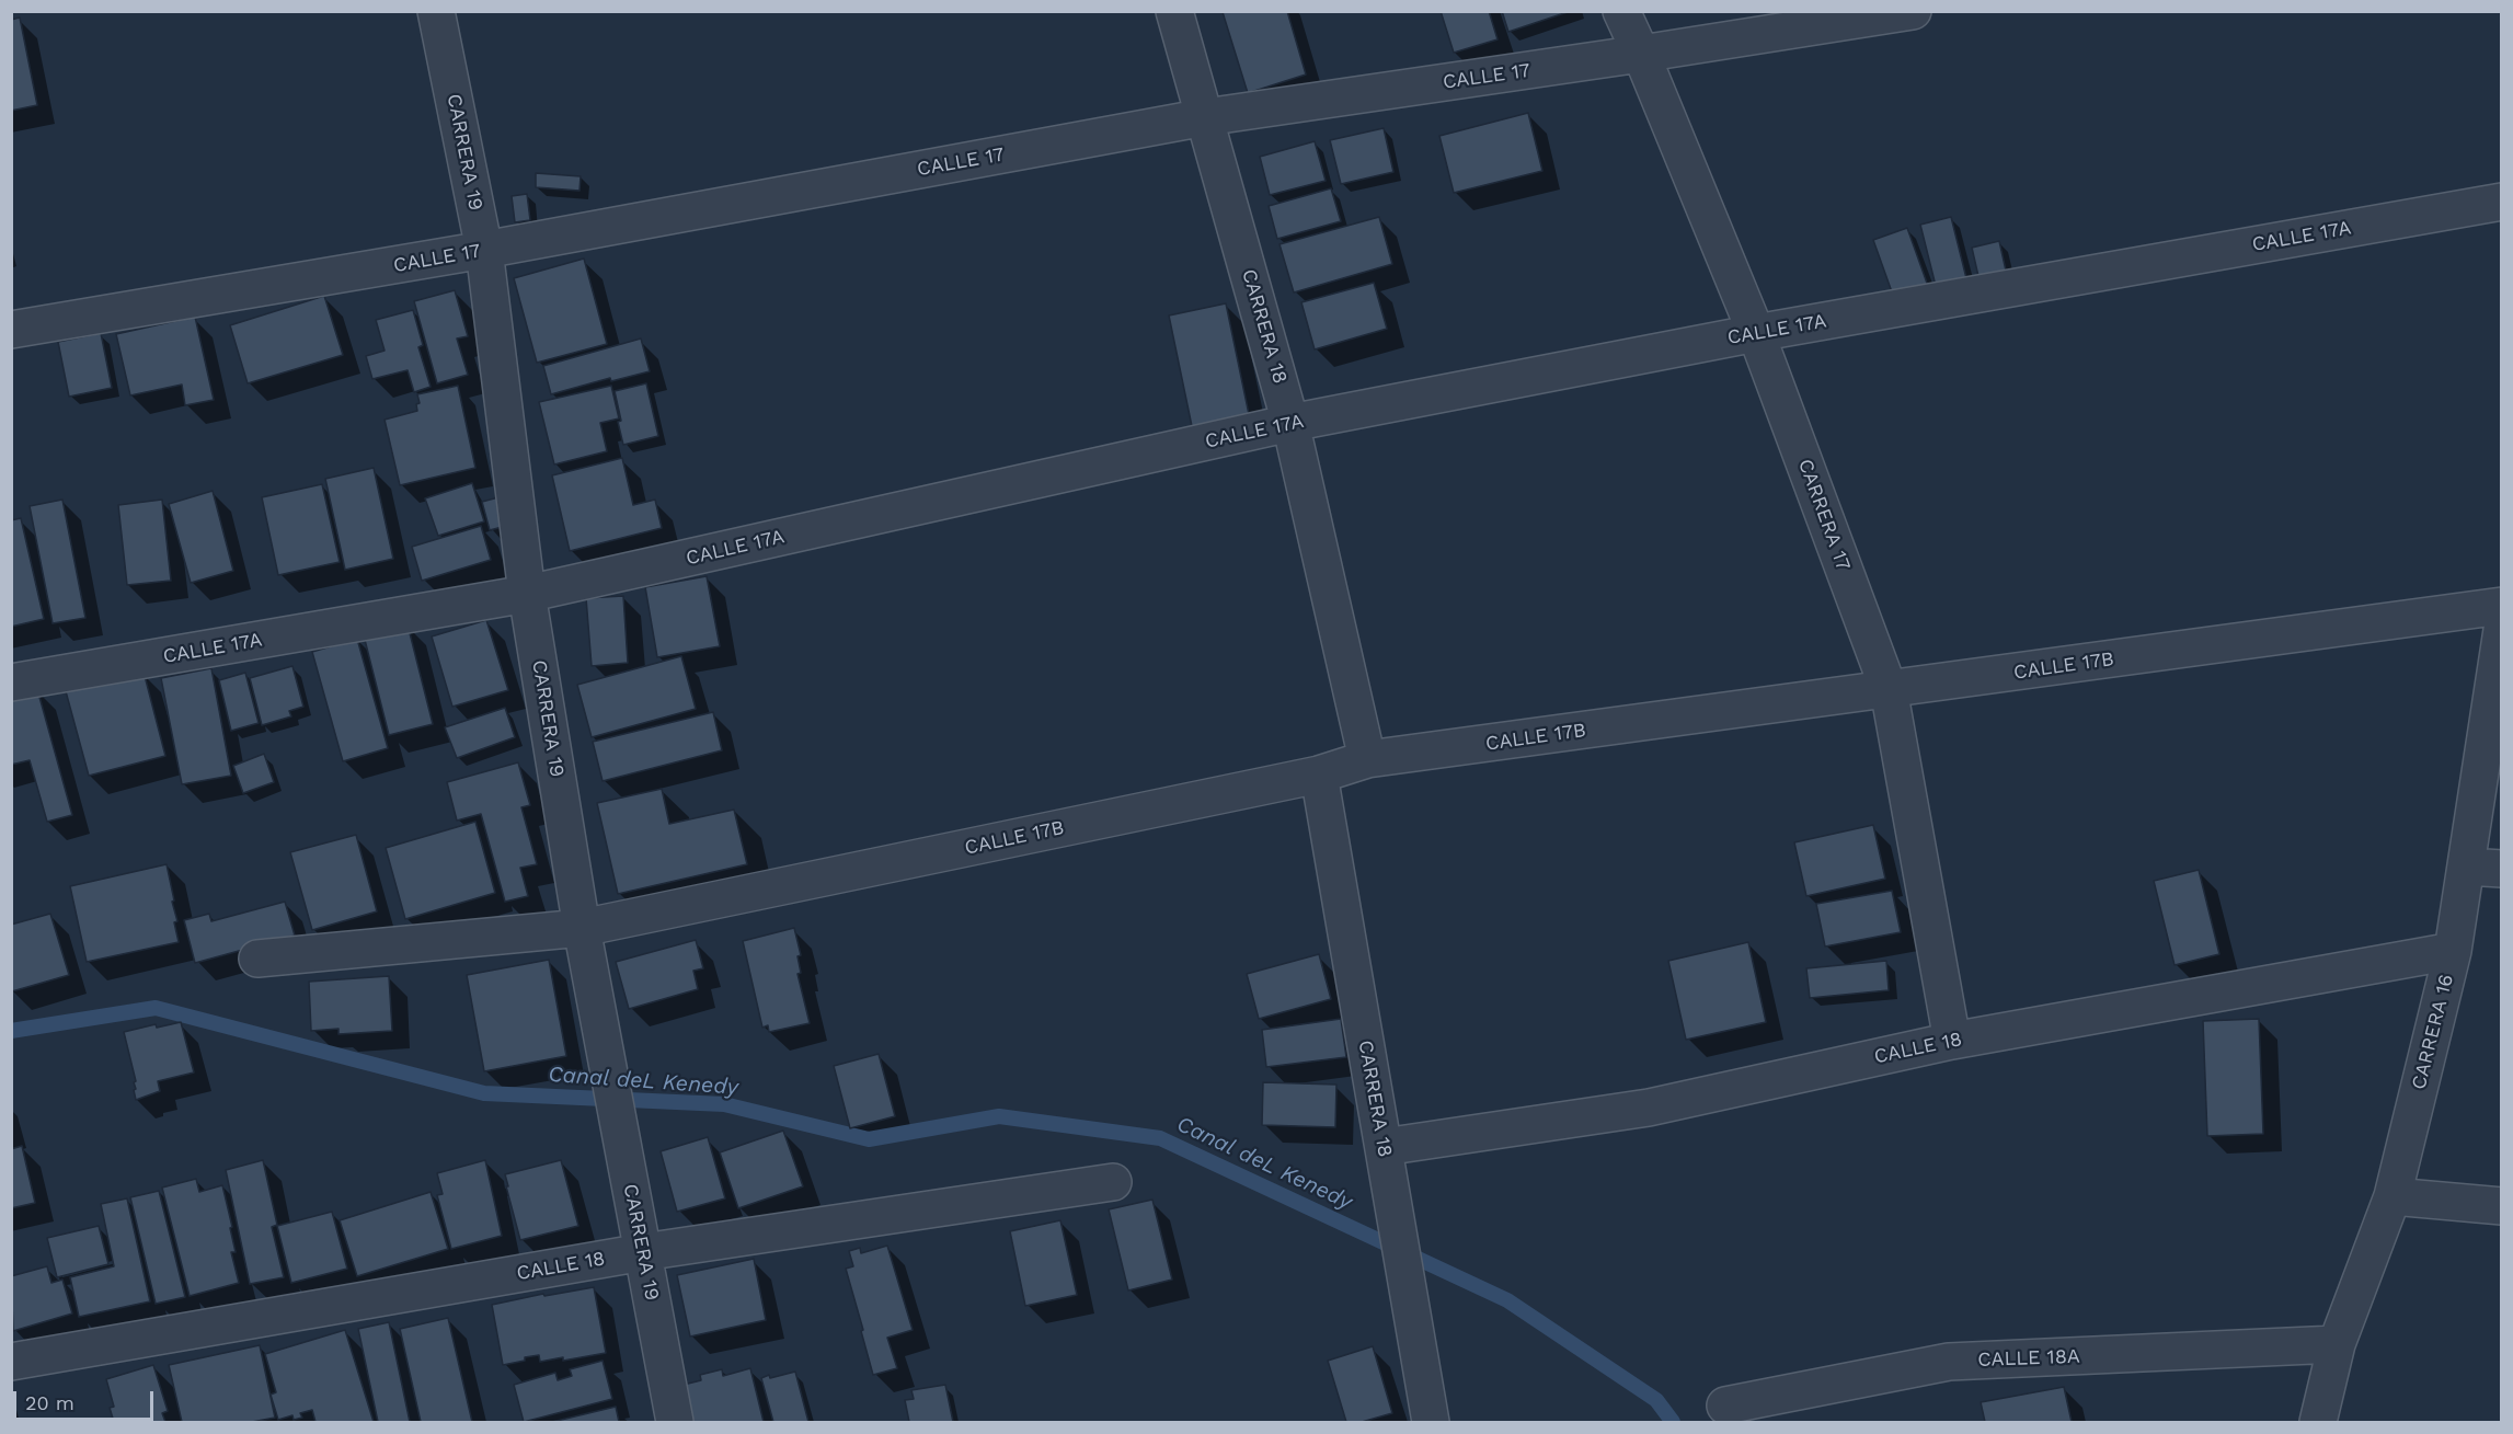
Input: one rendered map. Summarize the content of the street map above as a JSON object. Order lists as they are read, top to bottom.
{
  "streets": {
    "street": [
      "CALLE 17",
      "CARRERA 19",
      "CALLE 17A",
      "CARRERA 18",
      "CARRERA 17",
      "CALLE 17B",
      "CARRERA 16",
      "CALLE 18",
      "CALLE 18A"
    ]
  },
  "crossings": [
    ["CALLE 17", "CARRERA 19"],
    ["CALLE 17", "CARRERA 18"],
    ["CALLE 17", "CARRERA 17"],
    ["CARRERA 19", "CALLE 17A"],
    ["CARRERA 19", "CALLE 17B"],
    ["CARRERA 19", "CALLE 18"],
    ["CALLE 17A", "CARRERA 18"],
    ["CALLE 17A", "CARRERA 17"],
    ["CARRERA 18", "CALLE 17B"],
    ["CARRERA 18", "CALLE 18"],
    ["CARRERA 17", "CALLE 17B"],
    ["CARRERA 17", "CALLE 18"],
    ["CARRERA 16", "CALLE 18"],
    ["CARRERA 16", "CALLE 18A"]
  ],
  "water": ["Canal deL Kenedy"],
  "scale_bar": "20 m"
}
